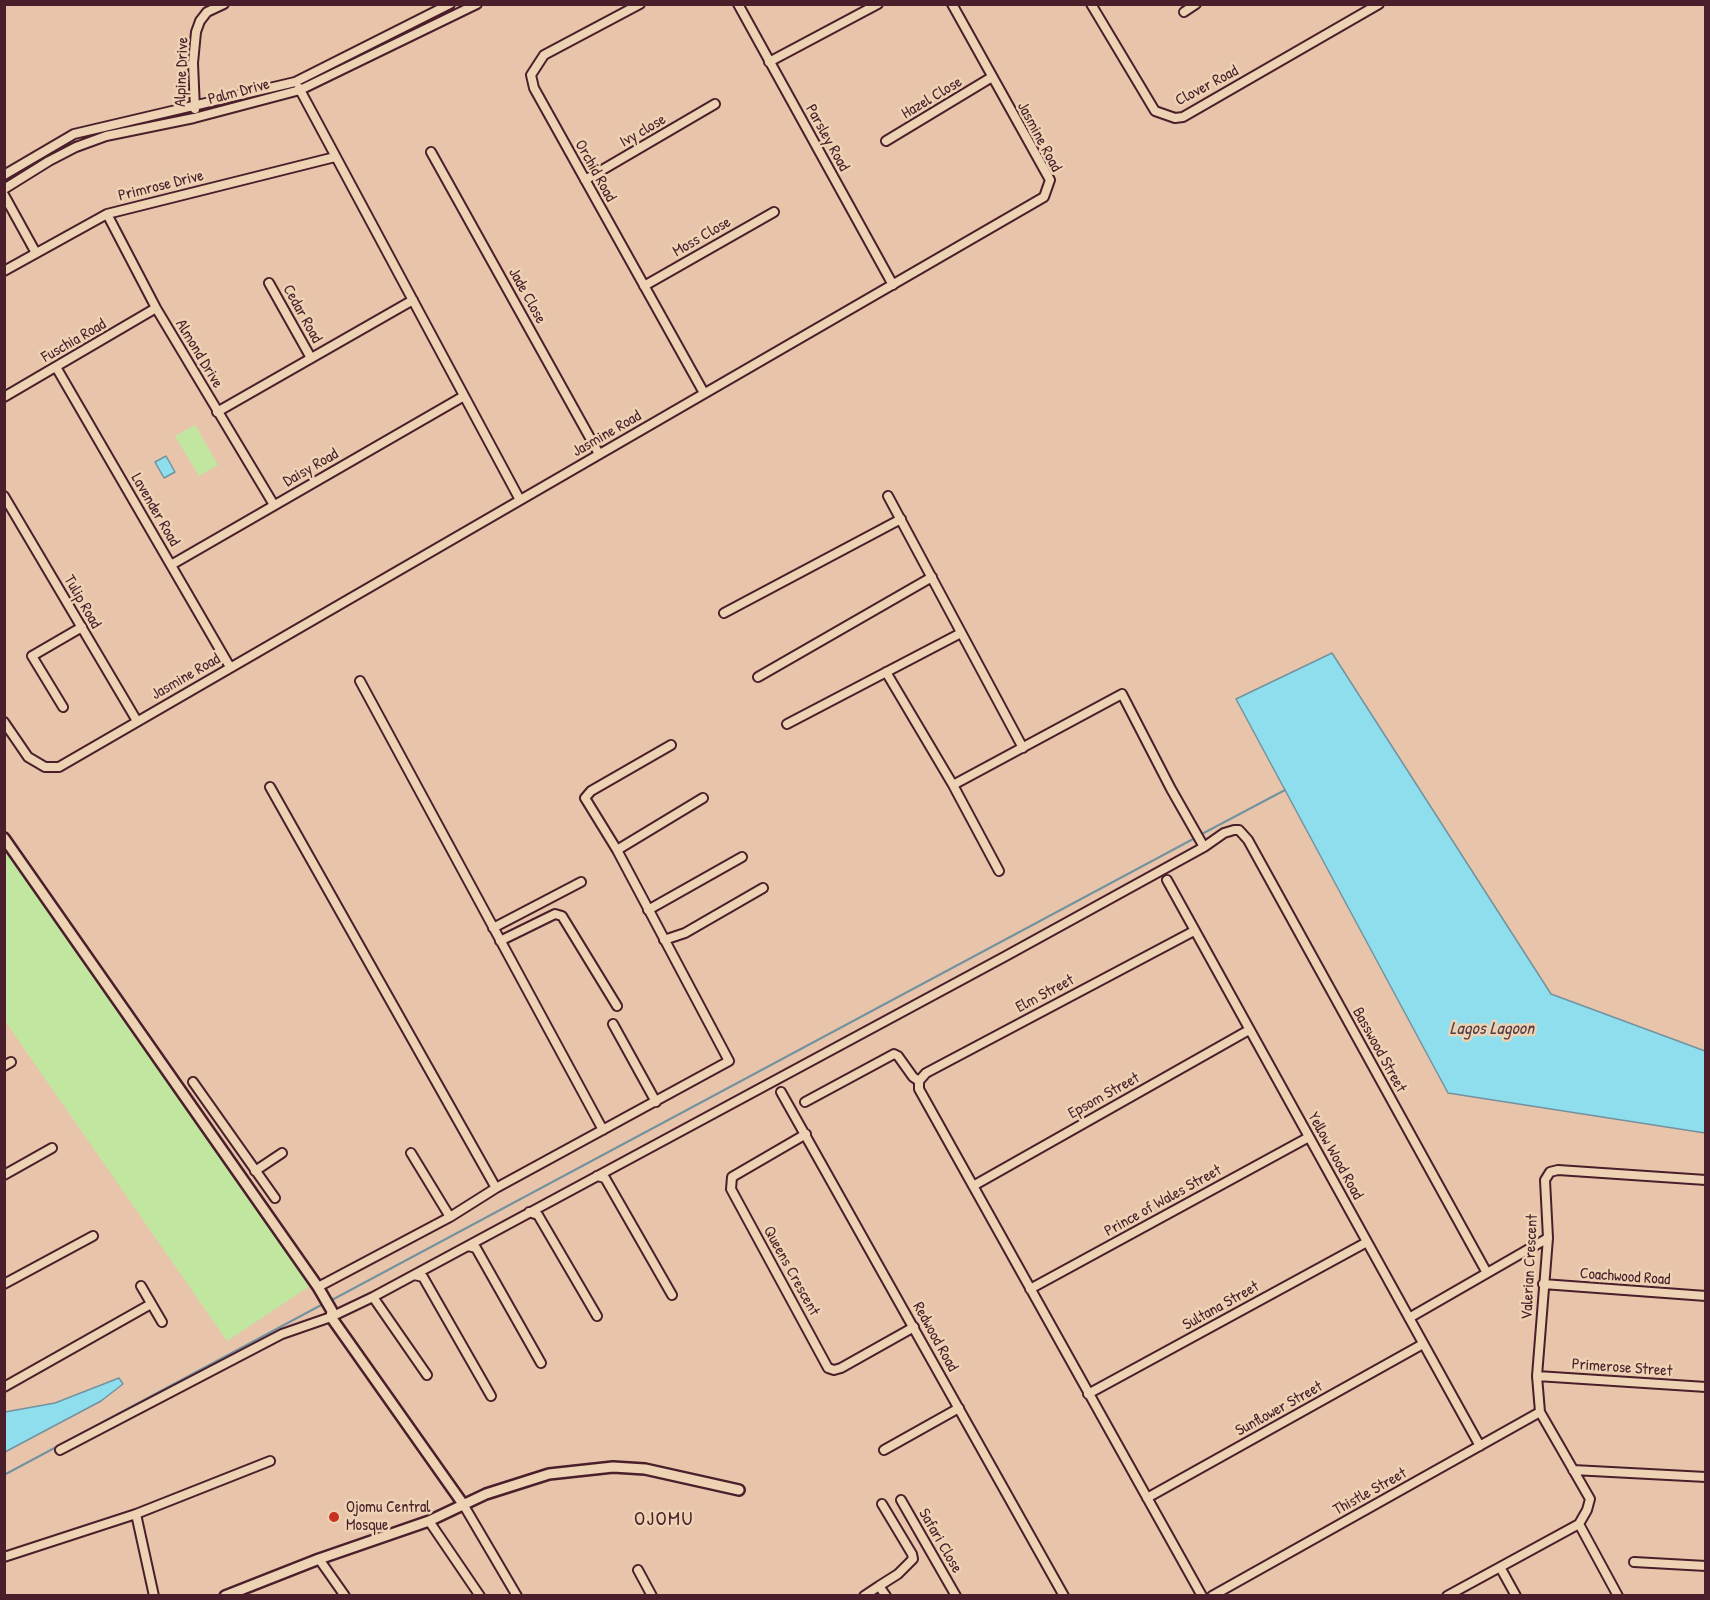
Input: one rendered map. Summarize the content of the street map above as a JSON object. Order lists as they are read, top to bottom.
{
  "streets": {
    "street": [
      "Alpine Drive",
      "Clover Road",
      "Palm Drive",
      "Hazel Close",
      "Ivy close",
      "Jasmine Road",
      "Parsley Road",
      "Orchid Road",
      "Primrose Drive",
      "Moss Close",
      "Jade Close",
      "Cedar Road",
      "Fuschia Road",
      "Almond Drive",
      "Daisy Road",
      "Lavender Road",
      "Tulip Road",
      "Elm Street",
      "Basswood Street",
      "Epsom Street",
      "Yellow Wood Road",
      "Prince of Wales Street",
      "Valerian Crescent",
      "Queens Crescent",
      "Coachwood Road",
      "Sultana Street",
      "Redwood Road",
      "Primerose Street",
      "Sunflower Street",
      "Thistle Street",
      "Safari Close"
    ]
  },
  "crossings": [
    ["Alpine Drive", "Palm Drive"],
    ["Hazel Close", "Jasmine Road"],
    ["Ivy close", "Orchid Road"],
    ["Jasmine Road", "Parsley Road"],
    ["Jasmine Road", "Orchid Road"],
    ["Jasmine Road", "Jade Close"],
    ["Jasmine Road", "Lavender Road"],
    ["Jasmine Road", "Tulip Road"],
    ["Orchid Road", "Moss Close"],
    ["Primrose Drive", "Almond Drive"],
    ["Fuschia Road", "Almond Drive"],
    ["Fuschia Road", "Lavender Road"],
    ["Almond Drive", "Daisy Road"],
    ["Daisy Road", "Lavender Road"],
    ["Elm Street", "Yellow Wood Road"],
    ["Epsom Street", "Yellow Wood Road"],
    ["Yellow Wood Road", "Prince of Wales Street"],
    ["Yellow Wood Road", "Sultana Street"],
    ["Yellow Wood Road", "Sunflower Street"],
    ["Yellow Wood Road", "Thistle Street"],
    ["Valerian Crescent", "Coachwood Road"],
    ["Valerian Crescent", "Primerose Street"],
    ["Valerian Crescent", "Thistle Street"],
    ["Queens Crescent", "Redwood Road"]
  ],
  "districts": ["OJOMU"],
  "water": ["Lagos Lagoon"],
  "places": ["Ojomu Central Mosque"]
}
